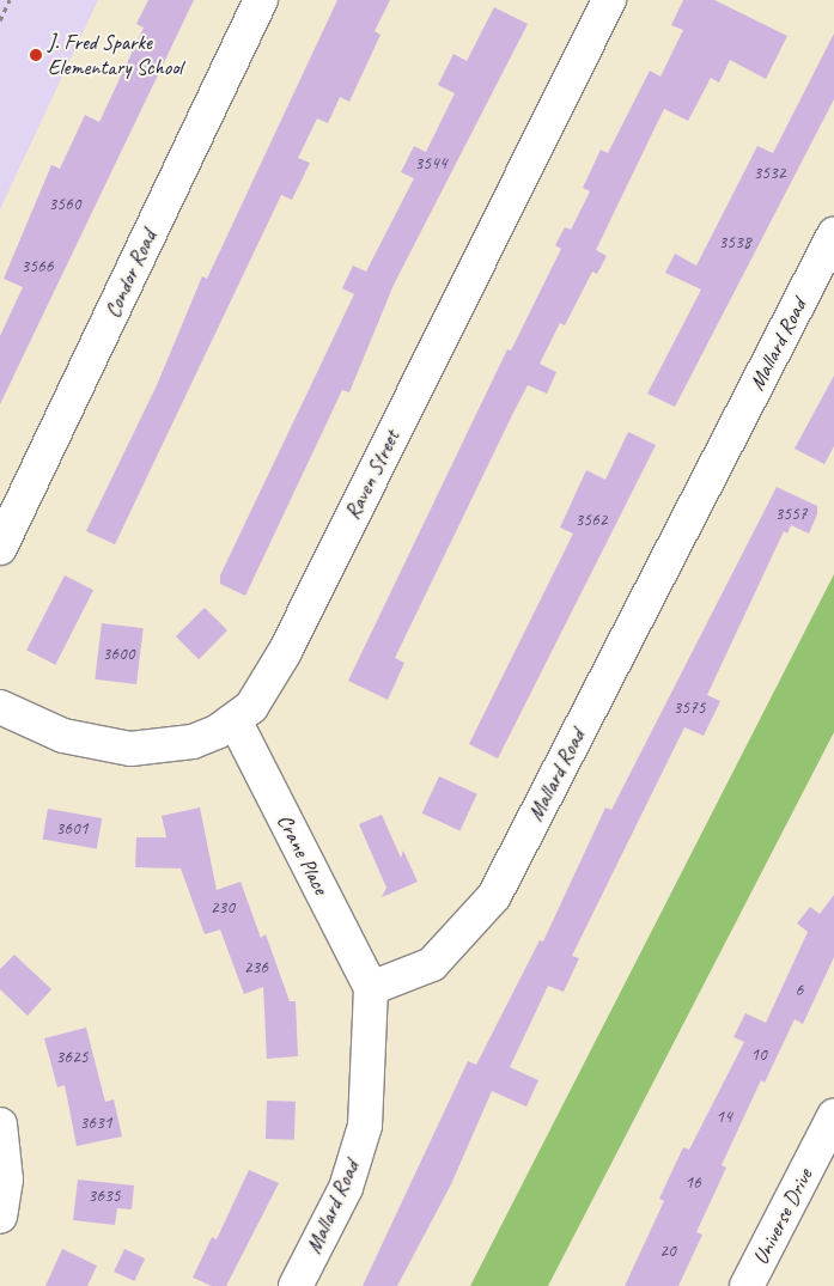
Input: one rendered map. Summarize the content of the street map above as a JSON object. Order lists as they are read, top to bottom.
{
  "streets": {
    "street": [
      "Condor Road",
      "Mallard Road",
      "Raven Street",
      "Crane Place",
      "Universe Drive"
    ]
  },
  "crossings": [
    ["Mallard Road", "Crane Place"],
    ["Raven Street", "Crane Place"]
  ],
  "places": ["J. Fred Sparke Elementary School"],
  "house_numbers": [
    "3544",
    "3532",
    "3560",
    "3538",
    "3566",
    "3557",
    "3562",
    "3600",
    "3575",
    "3601",
    "230",
    "236",
    "6",
    "10",
    "3625",
    "14",
    "3631",
    "16",
    "3635",
    "20"
  ]
}
